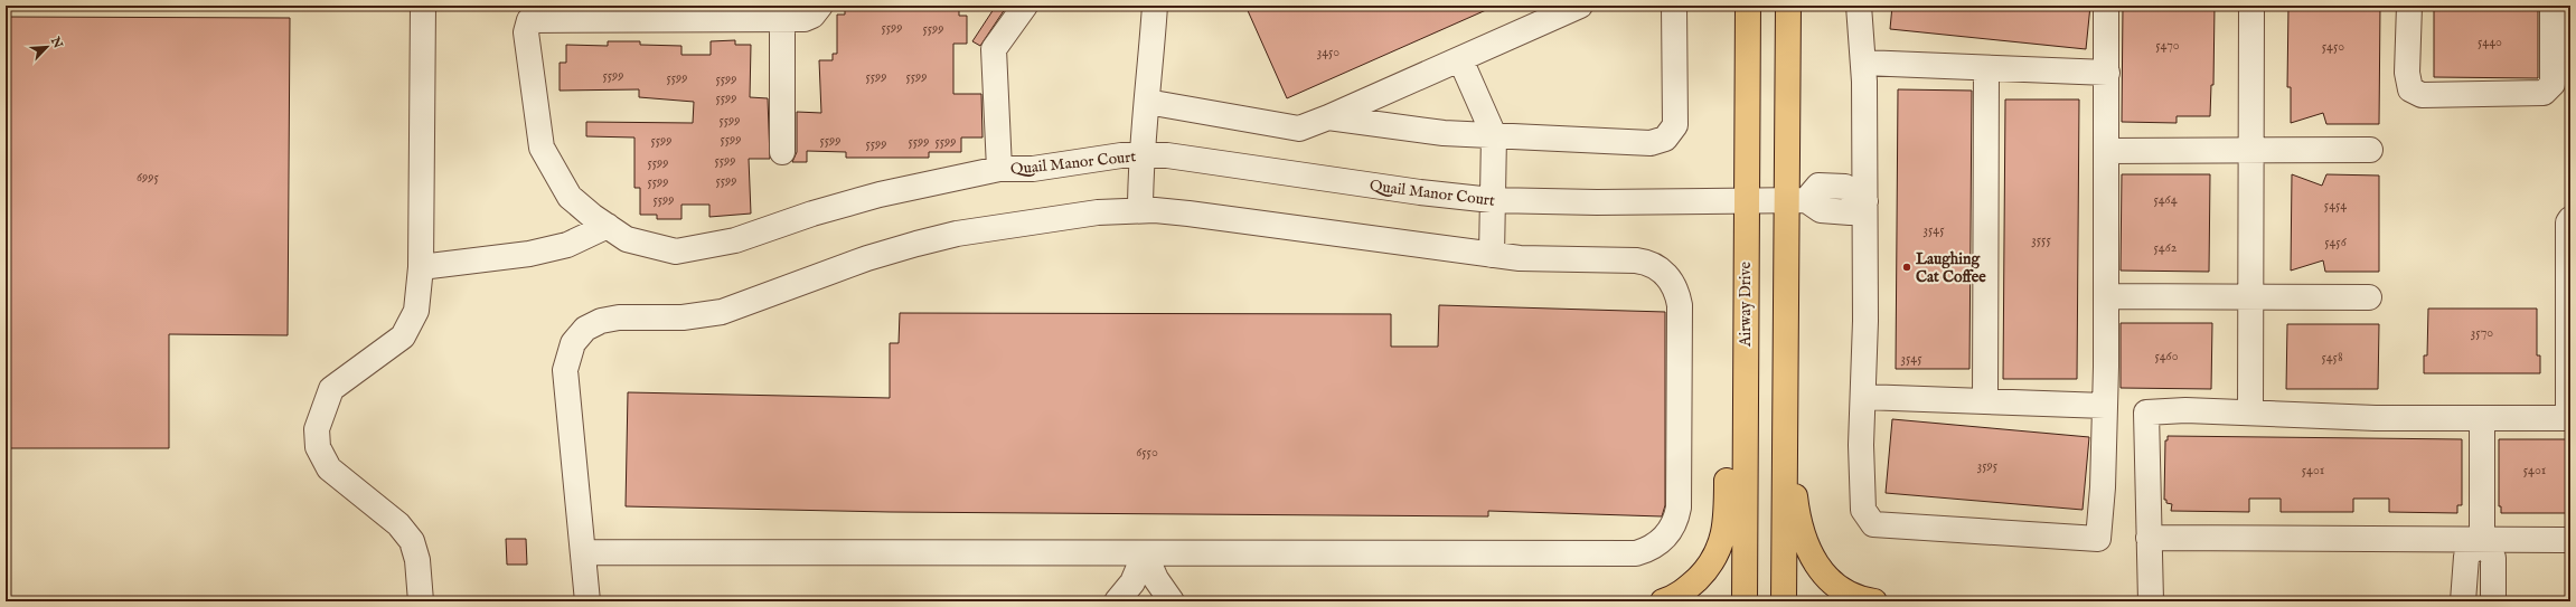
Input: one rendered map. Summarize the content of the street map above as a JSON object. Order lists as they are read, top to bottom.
{
  "streets": {
    "main road": ["Airway Drive"],
    "street": ["Quail Manor Court"]
  },
  "crossings": [
    ["Quail Manor Court", "Airway Drive"]
  ],
  "places": ["Laughing Cat Coffee"],
  "house_numbers": [
    "5599",
    "5599",
    "5440",
    "5470",
    "5450",
    "3450",
    "5599",
    "5599",
    "5599",
    "5599",
    "5599",
    "5599",
    "5599",
    "5599",
    "5599",
    "5599",
    "5599",
    "5599",
    "5599",
    "5599",
    "5599",
    "6995",
    "5599",
    "5599",
    "5599",
    "5464",
    "5454",
    "3545",
    "3555",
    "5456",
    "5462",
    "3570",
    "5460",
    "5458",
    "3545",
    "6550",
    "3595",
    "5401",
    "5401"
  ],
  "north": "top right"
}
